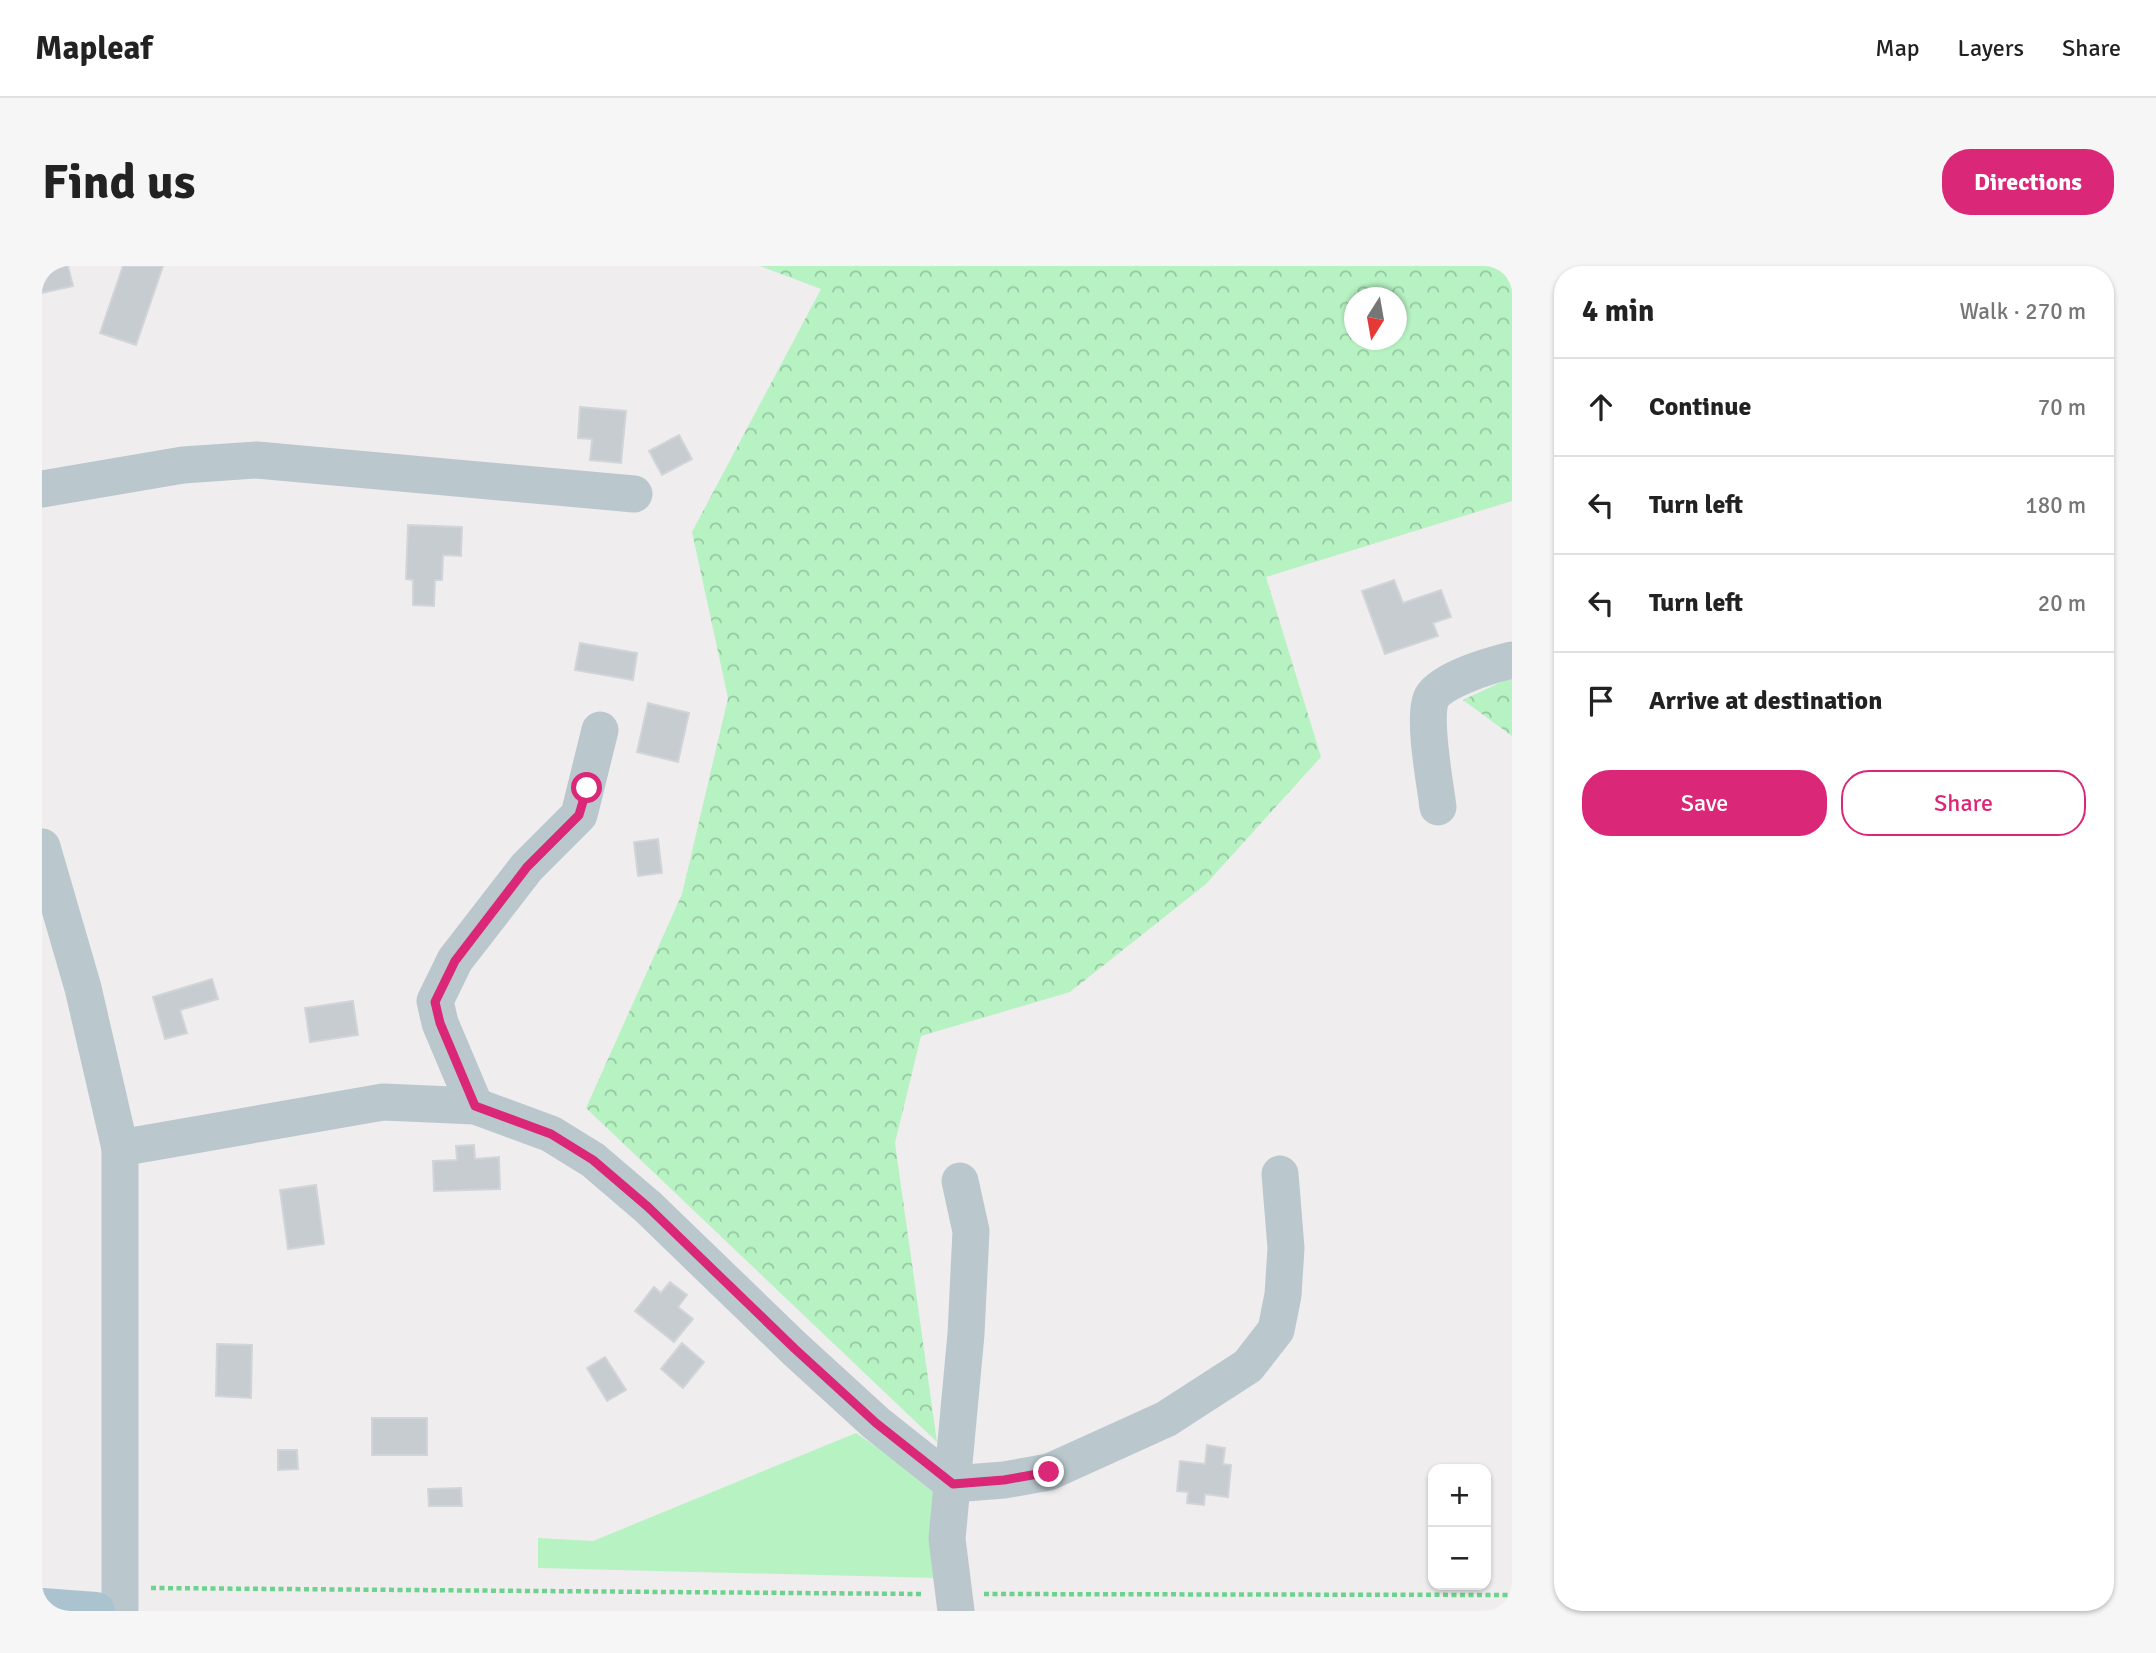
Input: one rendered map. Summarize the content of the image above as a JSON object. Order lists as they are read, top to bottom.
{
  "north": "bottom",
  "page": {
    "header": "Mapleaf",
    "nav": ["Map", "Layers", "Share"],
    "buttons": [
      "Directions",
      ["Save", "Share"]
    ],
    "title": "Find us",
    "heading": ["4 min", "Walk · 270 m"],
    "list": [
      ["Continue", "70 m"],
      ["Turn left", "180 m"],
      ["Turn left", "20 m"],
      "Arrive at destination"
    ],
    "map_buttons": ["+", "−"]
  }
}
